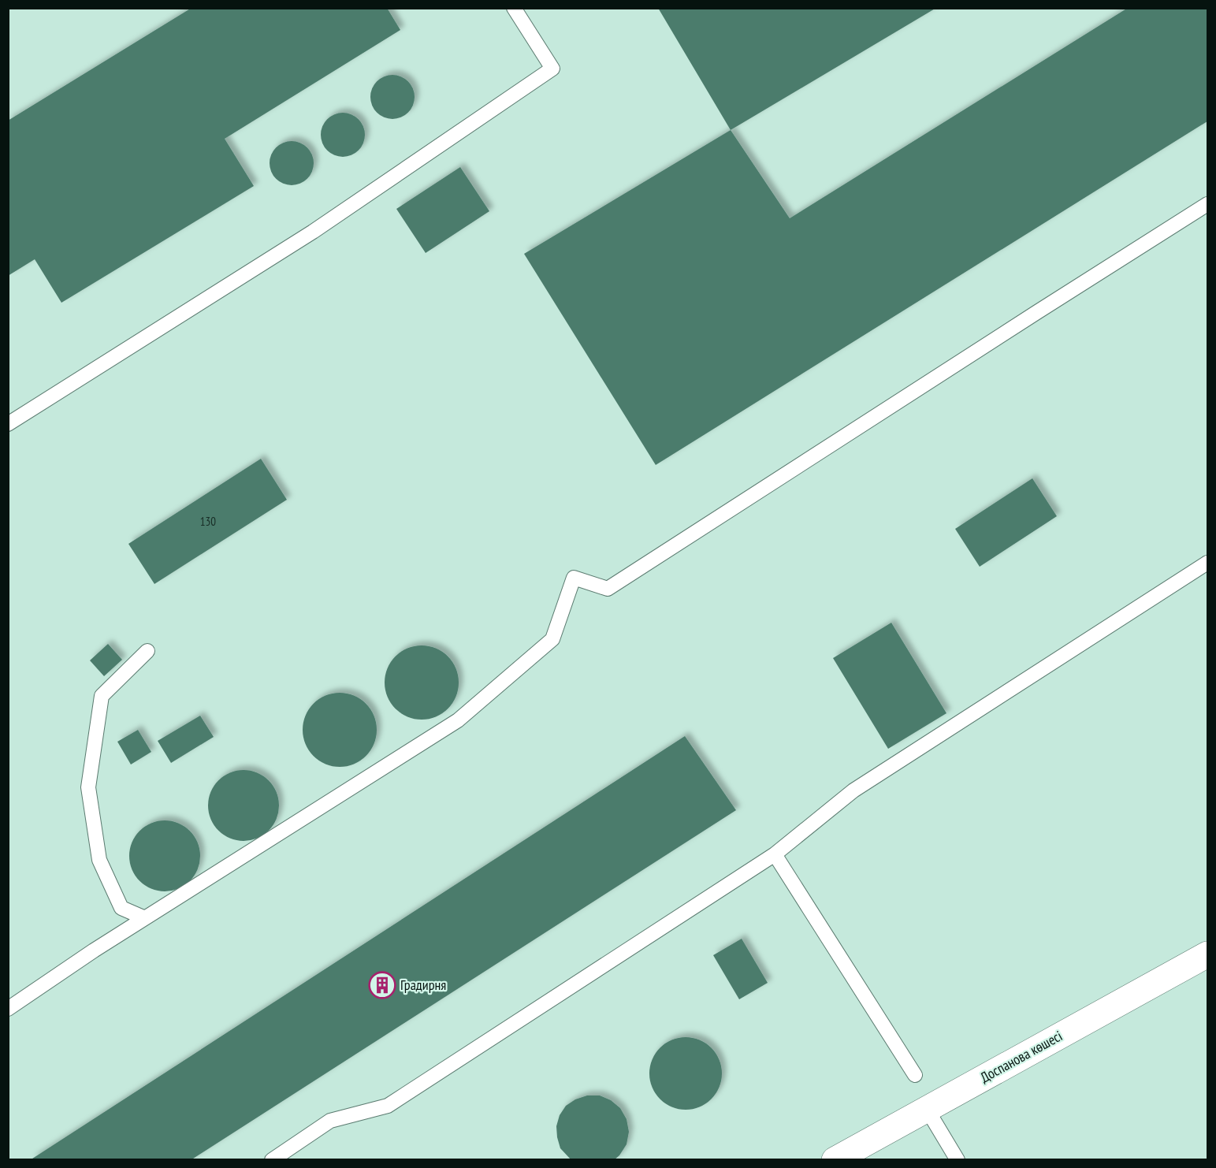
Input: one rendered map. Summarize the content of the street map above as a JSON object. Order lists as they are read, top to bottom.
{
  "streets": {
    "street": ["Доспанова көшесі"]
  },
  "places": {
    "building": ["Градирня"]
  },
  "house_numbers": ["130"]
}
